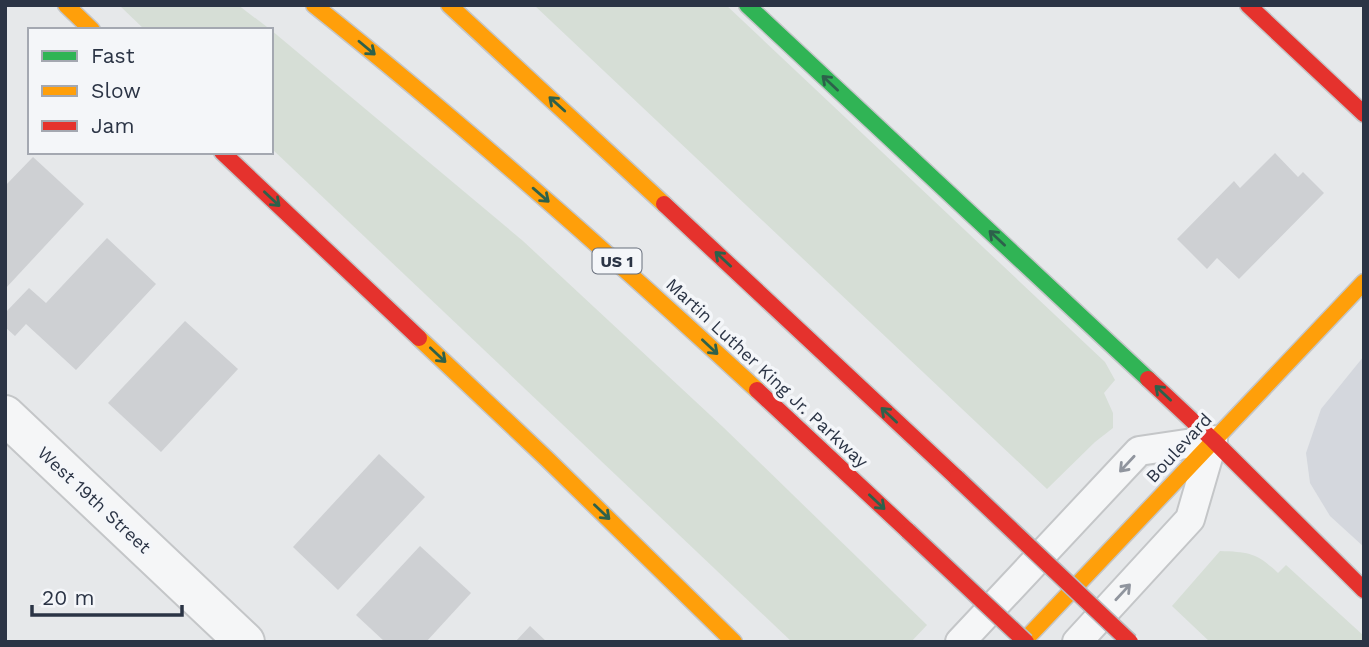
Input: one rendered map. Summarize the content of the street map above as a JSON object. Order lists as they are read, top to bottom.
{
  "streets": {
    "main road": ["US 1", "Martin Luther King Jr. Parkway", "Boulevard"],
    "street": ["West 19th Street"]
  },
  "crossings": [
    ["Martin Luther King Jr. Parkway", "Boulevard"]
  ],
  "legend": ["Fast", "Slow", "Jam"],
  "scale_bar": "20 m"
}
